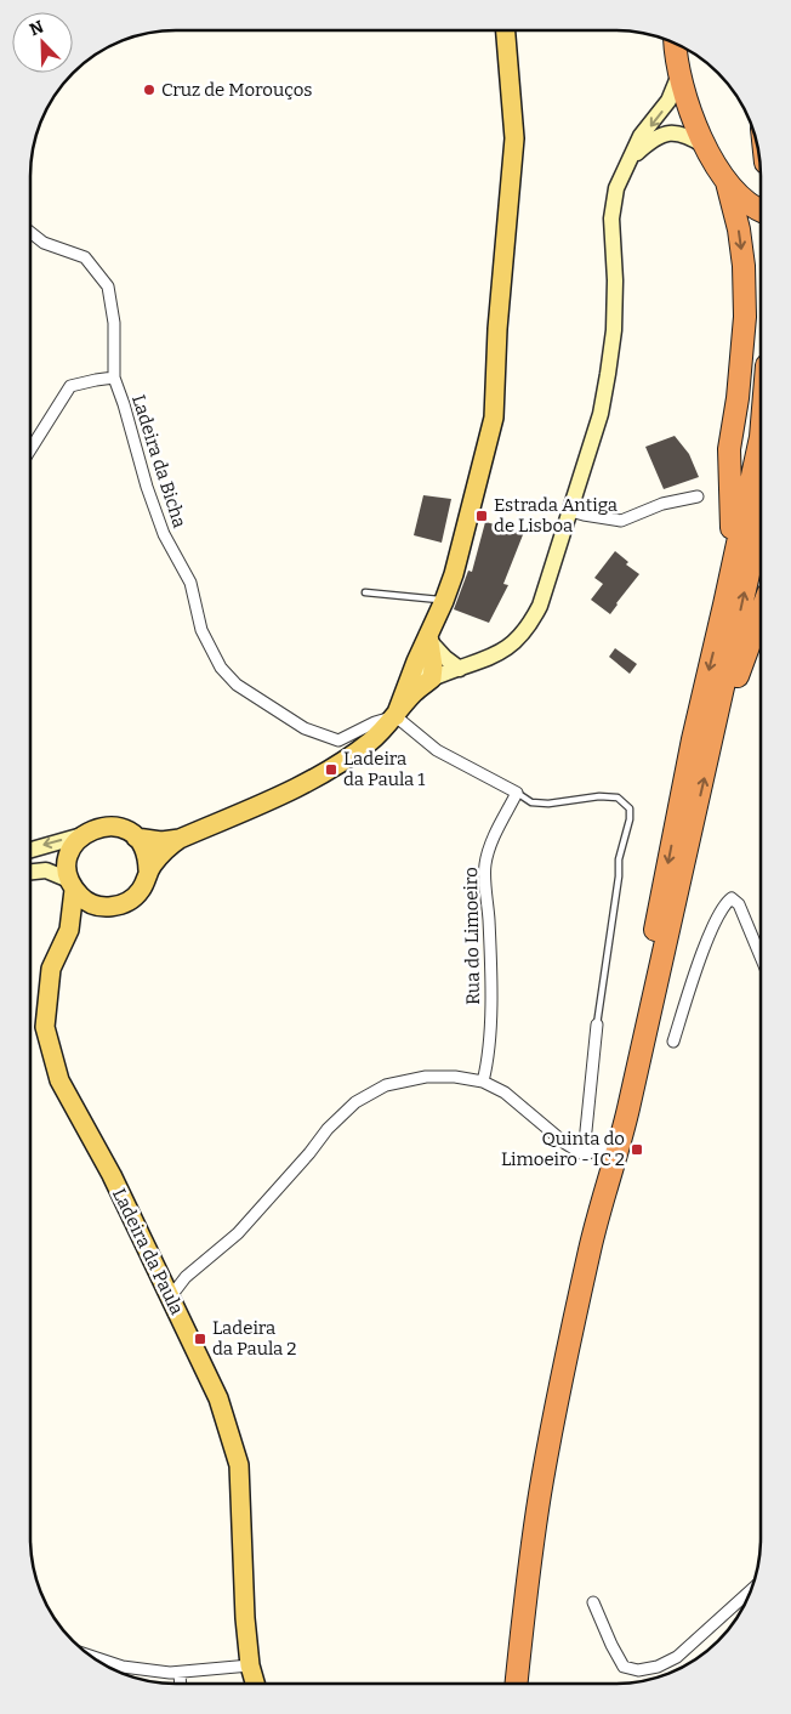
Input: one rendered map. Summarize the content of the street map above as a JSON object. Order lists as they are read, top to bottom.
{
  "streets": {
    "main road": ["Ladeira da Paula"],
    "street": ["Ladeira da Bicha", "Rua do Limoeiro"]
  },
  "places": {
    "other": ["Cruz de Morouços"],
    "transit": [
      "Estrada Antiga de Lisboa",
      "Ladeira da Paula 1",
      "Quinta do Limoeiro - IC 2",
      "Ladeira da Paula 2"
    ]
  },
  "north": "top left"
}
